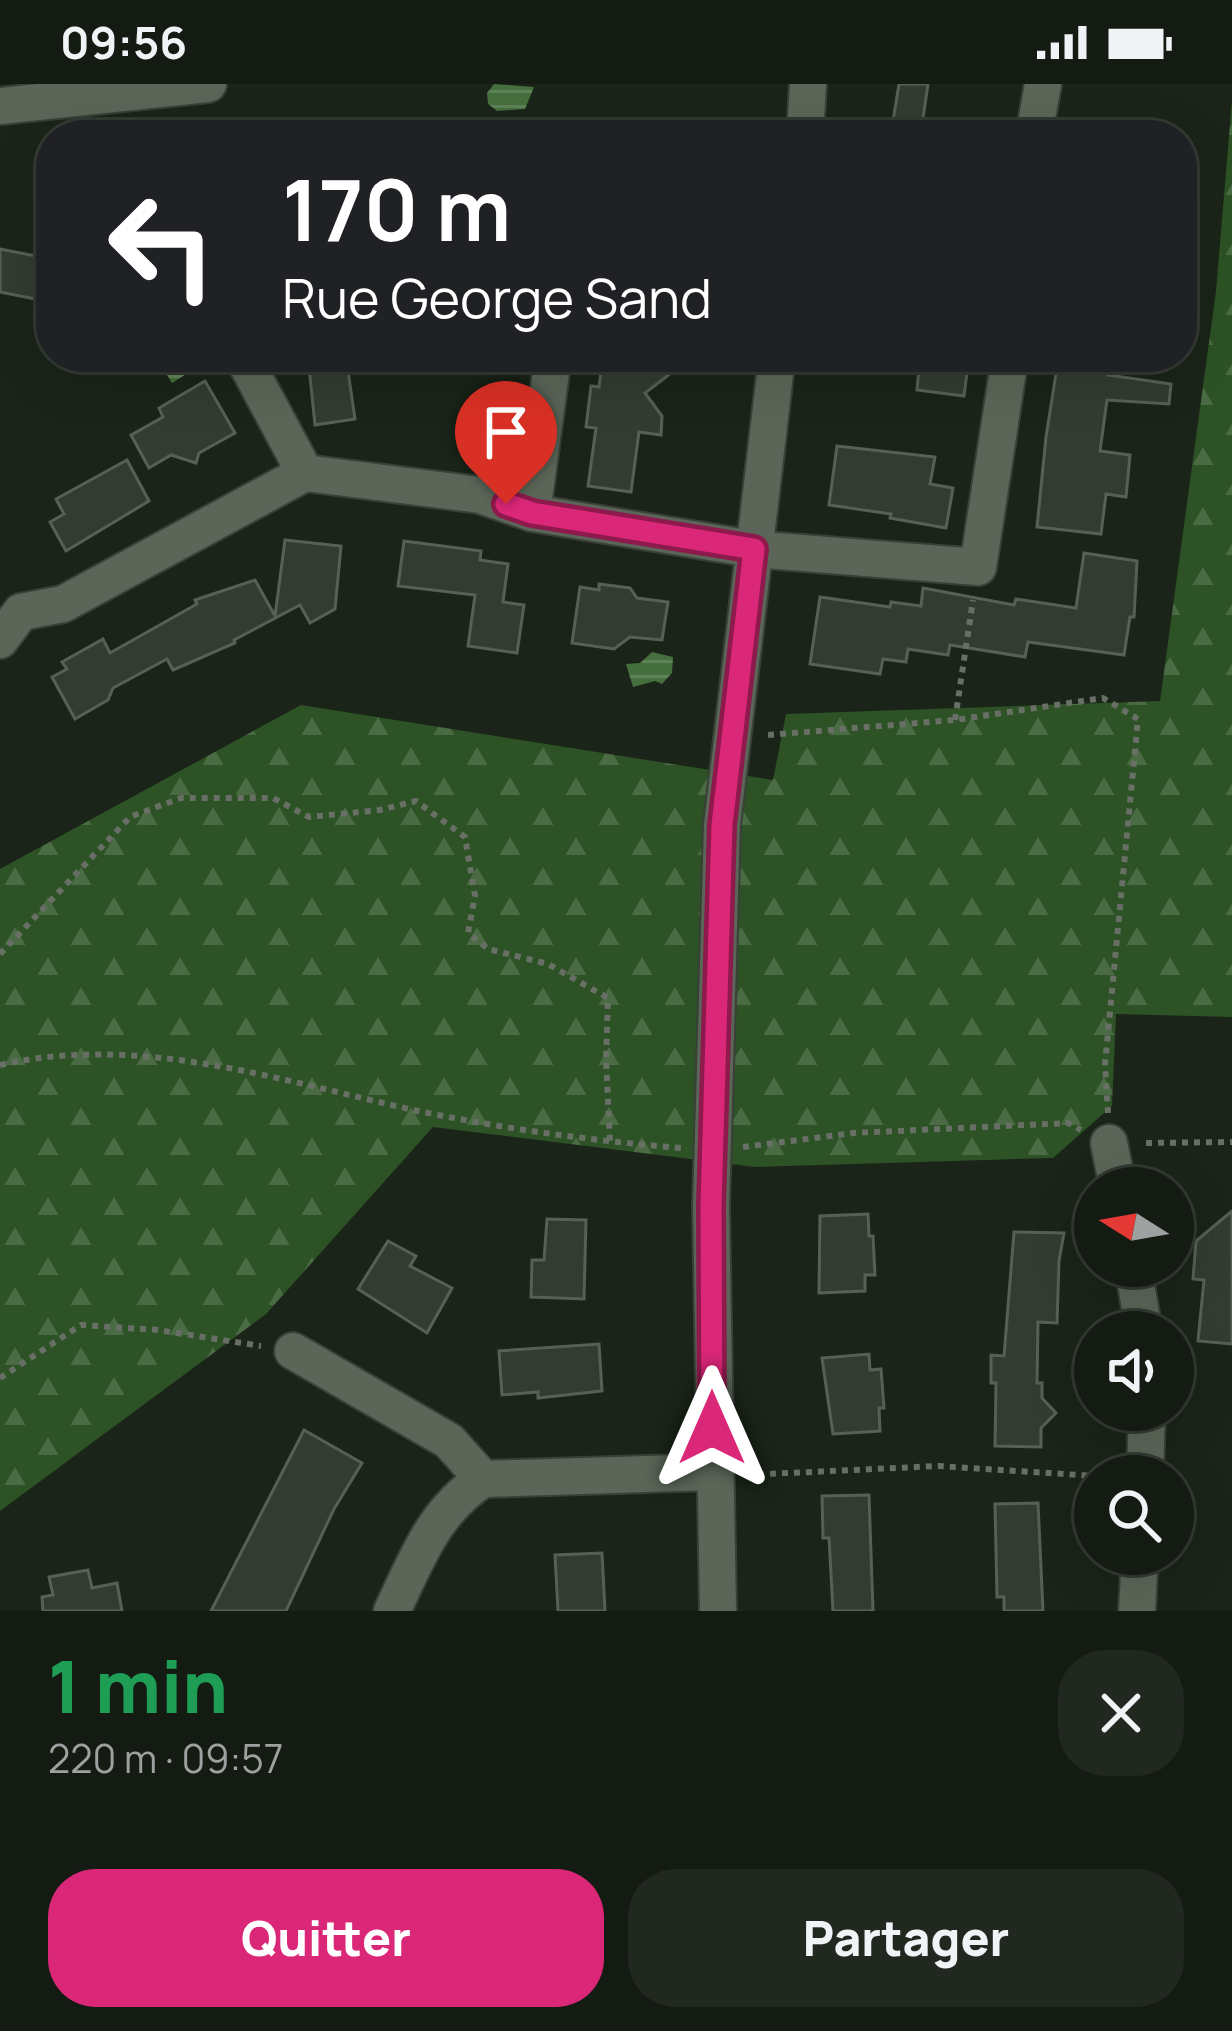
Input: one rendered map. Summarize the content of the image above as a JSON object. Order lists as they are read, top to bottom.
{
  "north": "left",
  "page": {
    "status": "09:56",
    "turn": ["170 m", "Rue George Sand"],
    "heading": ["1 min", "220 m · 09:57"],
    "buttons": ["Quitter", "Partager"]
  }
}
